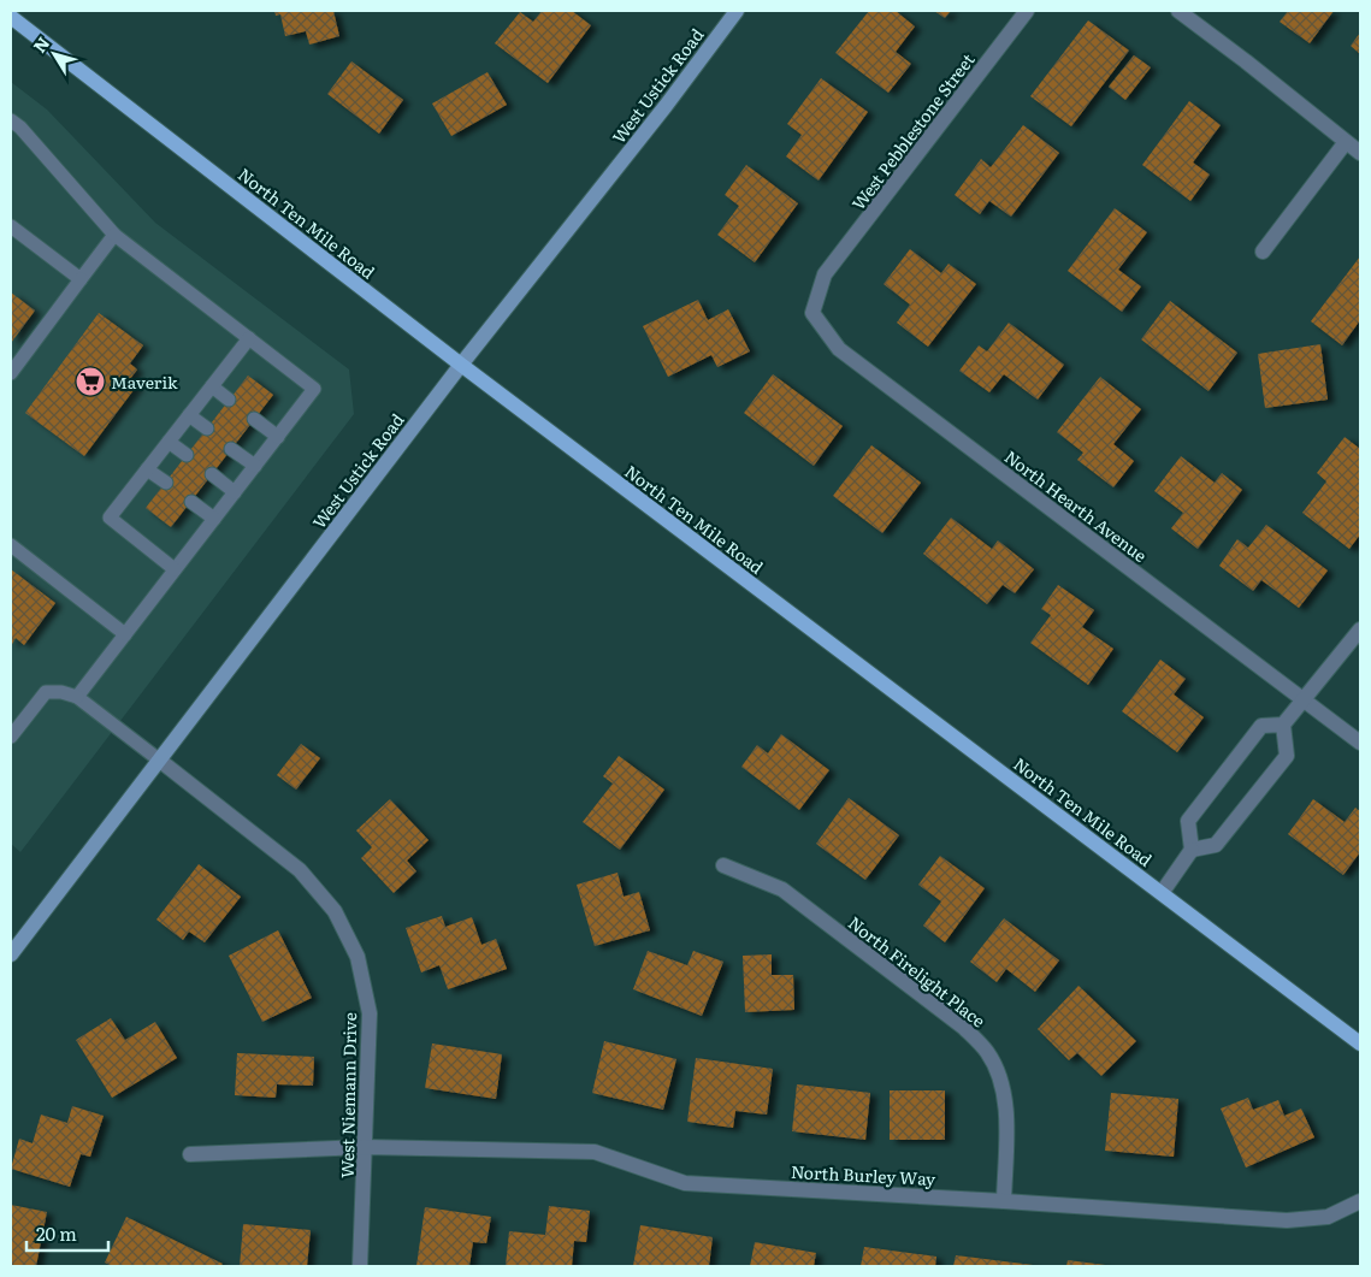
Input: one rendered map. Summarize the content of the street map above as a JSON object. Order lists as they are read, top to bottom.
{
  "streets": {
    "main road": ["West Ustick Road", "North Ten Mile Road"],
    "street": [
      "West Pebblestone Street",
      "North Hearth Avenue",
      "North Firelight Place",
      "West Niemann Drive",
      "North Burley Way"
    ]
  },
  "crossings": [
    ["West Ustick Road", "North Ten Mile Road"],
    ["West Ustick Road", "West Niemann Drive"],
    ["West Pebblestone Street", "North Hearth Avenue"],
    ["North Firelight Place", "North Burley Way"],
    ["West Niemann Drive", "North Burley Way"]
  ],
  "places": {
    "supermarket": ["Maverik"]
  },
  "scale_bar": "20 m",
  "north": "top left"
}
